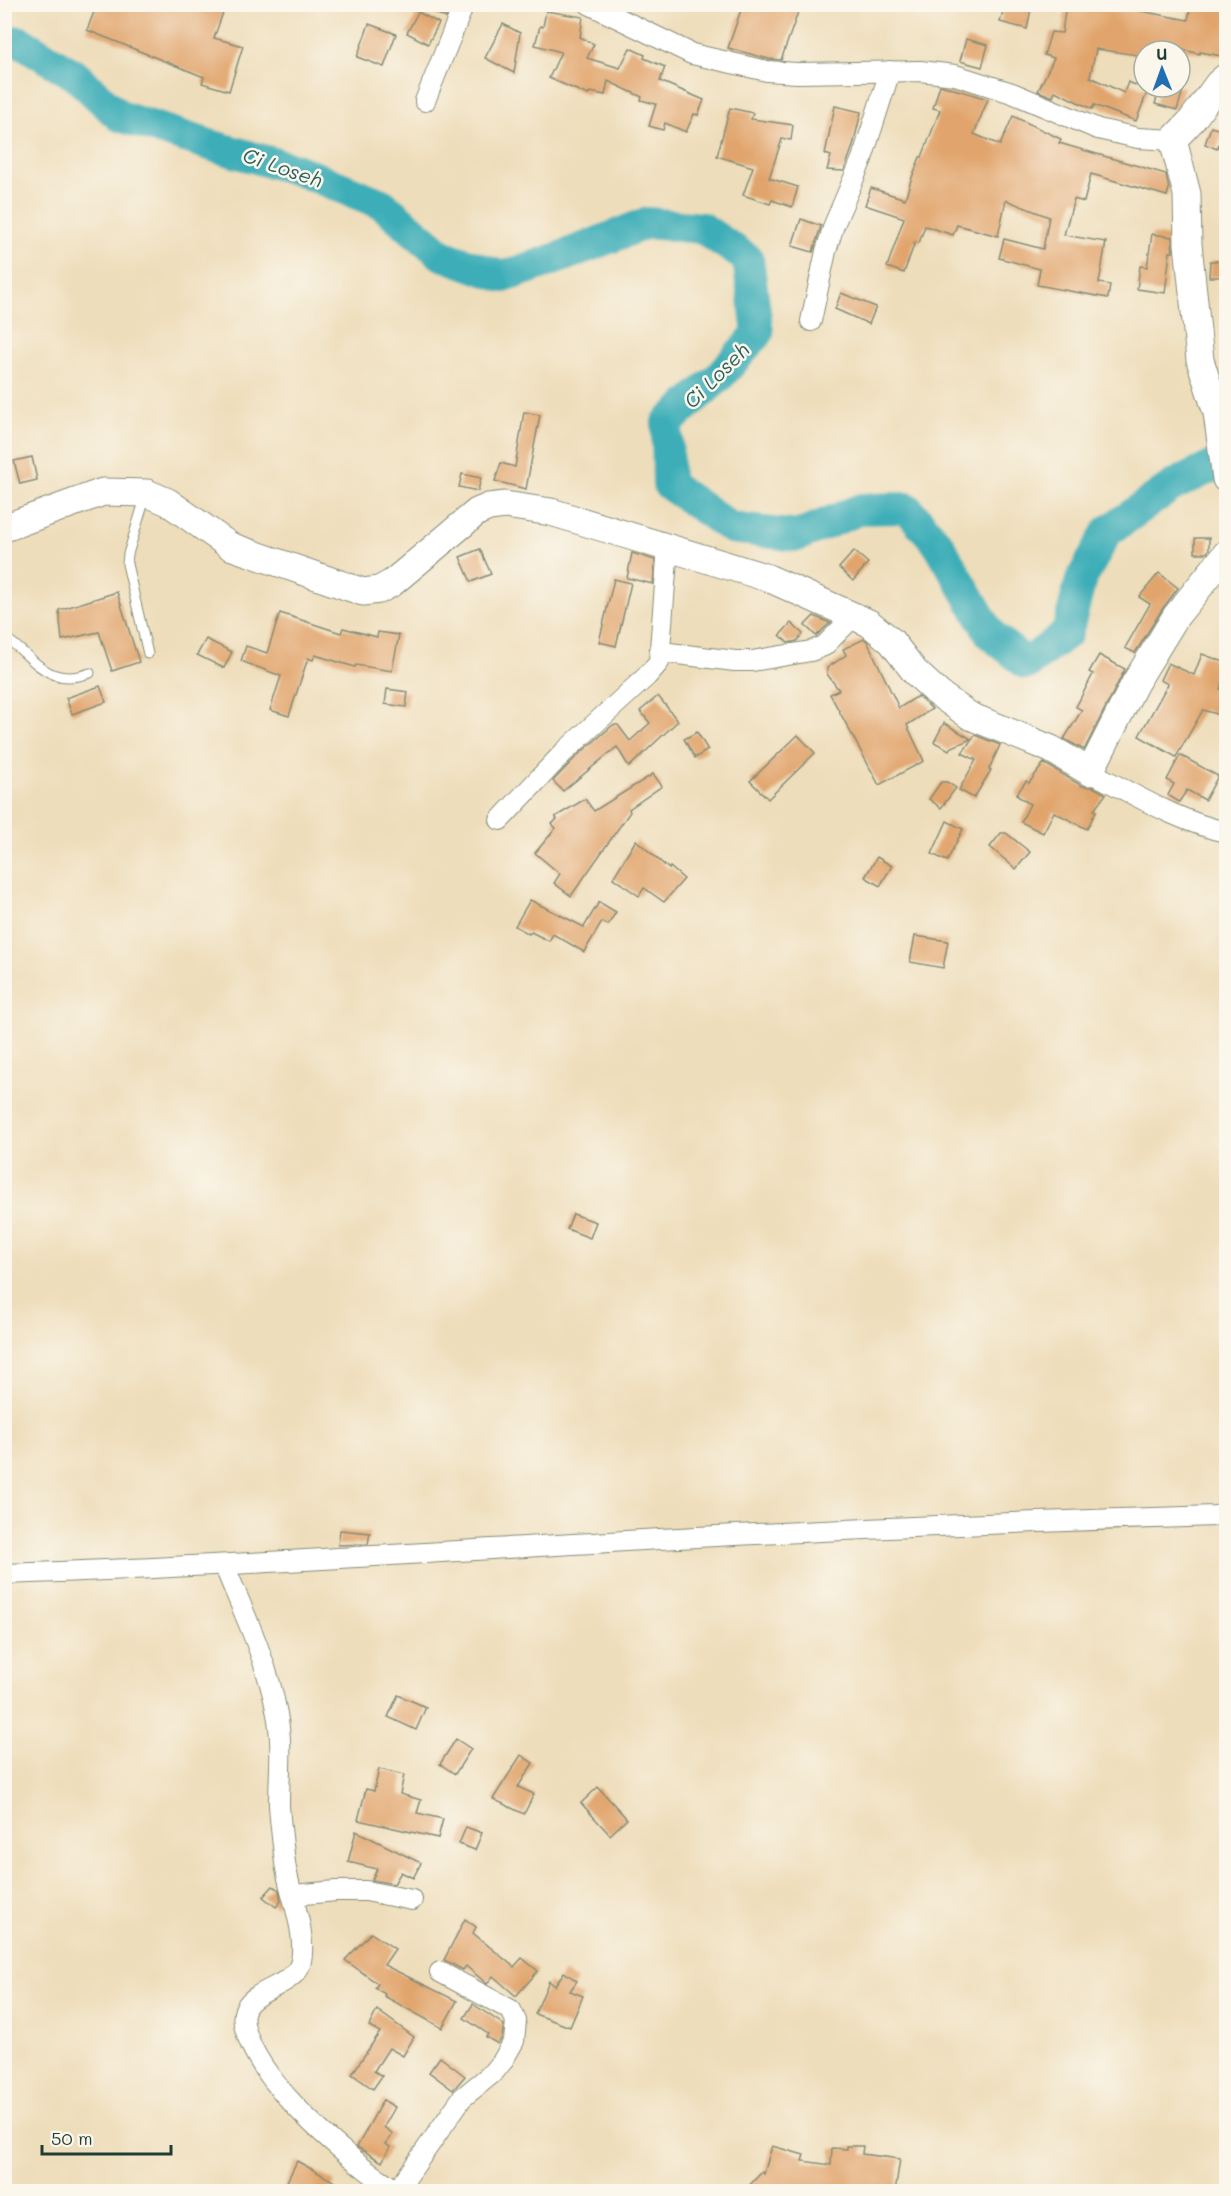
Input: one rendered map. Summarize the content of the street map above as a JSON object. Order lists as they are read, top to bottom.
{
  "water": ["Ci Loseh"],
  "scale_bar": "50 m",
  "north": "top"
}
